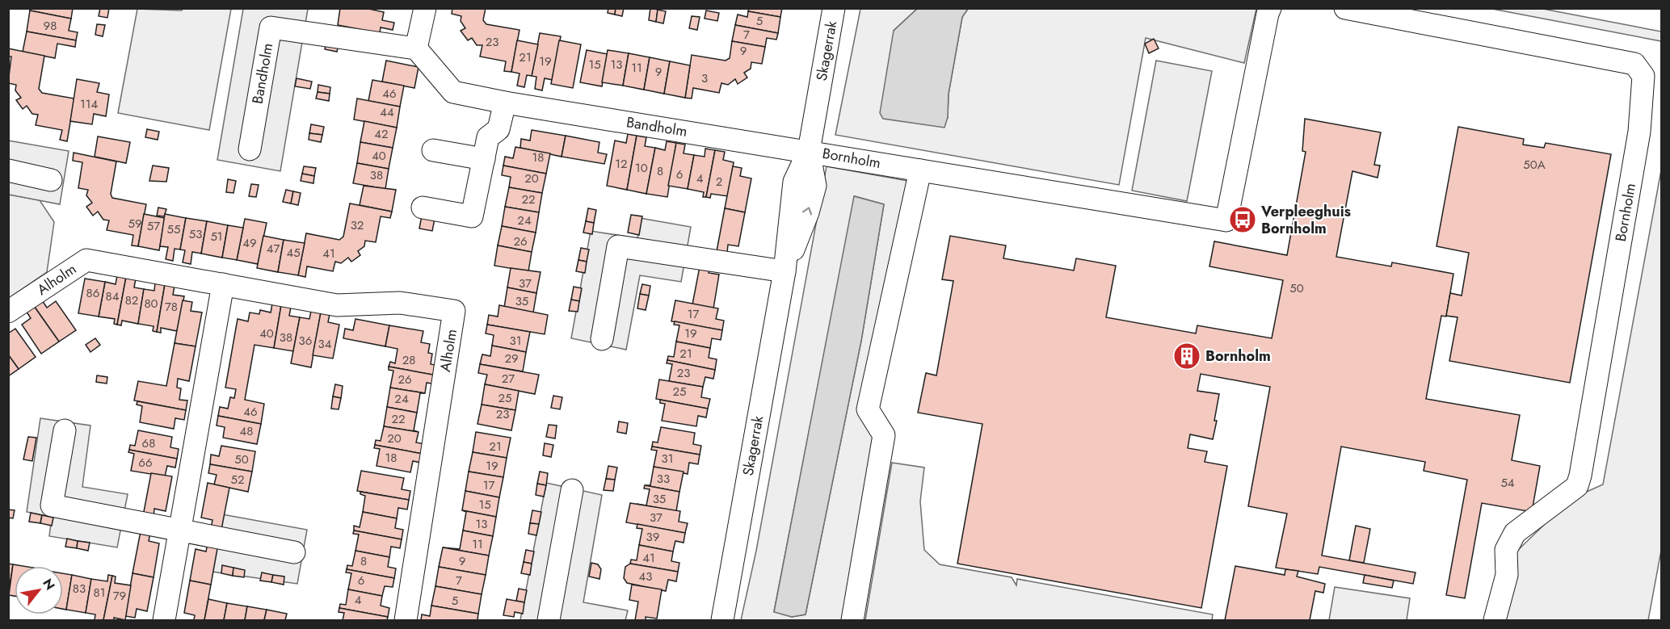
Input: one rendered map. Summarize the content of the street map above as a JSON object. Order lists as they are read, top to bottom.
{
  "streets": {
    "street": [
      "Skagerrak",
      "Bandholm",
      "Bornholm",
      "Alholm"
    ]
  },
  "crossings": [
    ["Skagerrak", "Bandholm"],
    ["Skagerrak", "Bornholm"],
    ["Bandholm", "Bornholm"]
  ],
  "places": {
    "bus stop": ["Verpleeghuis Bornholm"],
    "building": ["Bornholm"]
  },
  "house_numbers": [
    "5",
    "98",
    "7",
    "23",
    "9",
    "21",
    "19",
    "15",
    "13",
    "11",
    "9",
    "3",
    "46",
    "114",
    "44",
    "42",
    "40",
    "18",
    "12",
    "50A",
    "10",
    "8",
    "6",
    "38",
    "20",
    "4",
    "2",
    "22",
    "24",
    "59",
    "32",
    "57",
    "55",
    "53",
    "51",
    "26",
    "49",
    "47",
    "45",
    "41",
    "37",
    "50",
    "86",
    "84",
    "82",
    "35",
    "80",
    "78",
    "17",
    "40",
    "19",
    "38",
    "36",
    "31",
    "34",
    "21",
    "29",
    "28",
    "23",
    "27",
    "26",
    "25",
    "25",
    "24",
    "46",
    "23",
    "22",
    "48",
    "20",
    "68",
    "21",
    "18",
    "31",
    "50",
    "66",
    "19",
    "33",
    "52",
    "54",
    "17",
    "35",
    "15",
    "37",
    "13",
    "39",
    "11",
    "41",
    "8",
    "9",
    "43",
    "6",
    "7",
    "83",
    "81",
    "79",
    "4",
    "5"
  ],
  "north": "top right"
}
